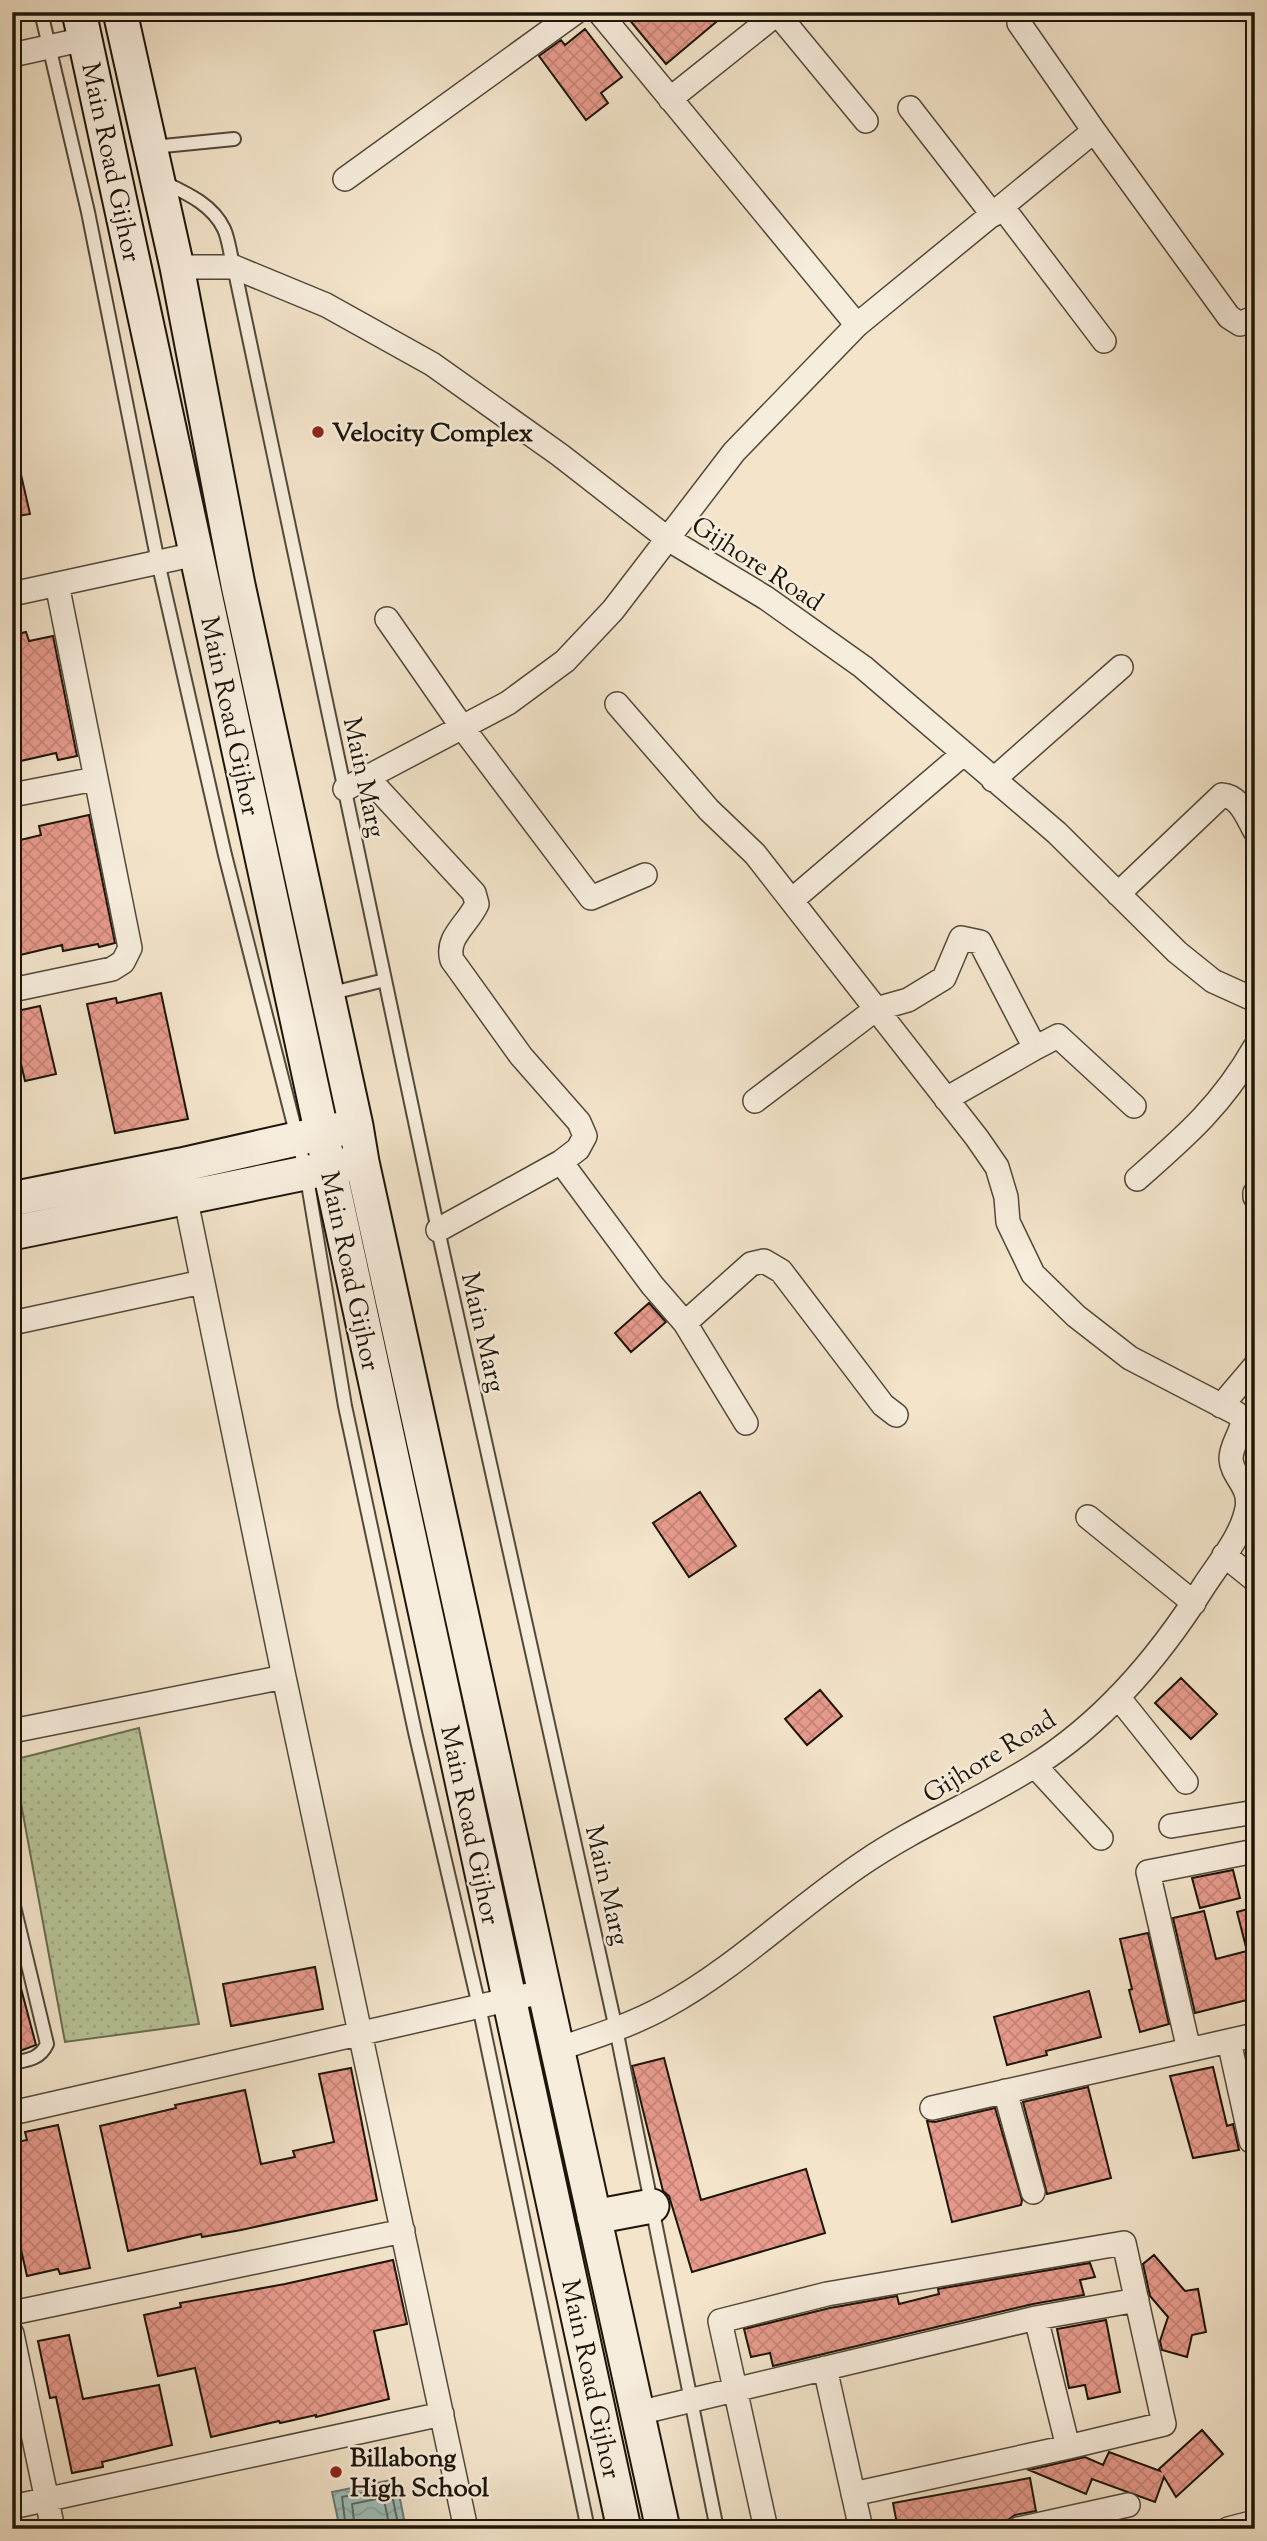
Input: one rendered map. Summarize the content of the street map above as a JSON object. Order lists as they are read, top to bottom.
{
  "streets": {
    "street": ["Main Road Gijhor", "Gijhore Road"],
    "lane": ["Main Marg"]
  },
  "crossings": [
    ["Main Road Gijhor", "Gijhore Road"],
    ["Main Road Gijhor", "Main Marg"],
    ["Gijhore Road", "Main Marg"]
  ],
  "places": ["Velocity Complex", "Billabong High School"]
}
